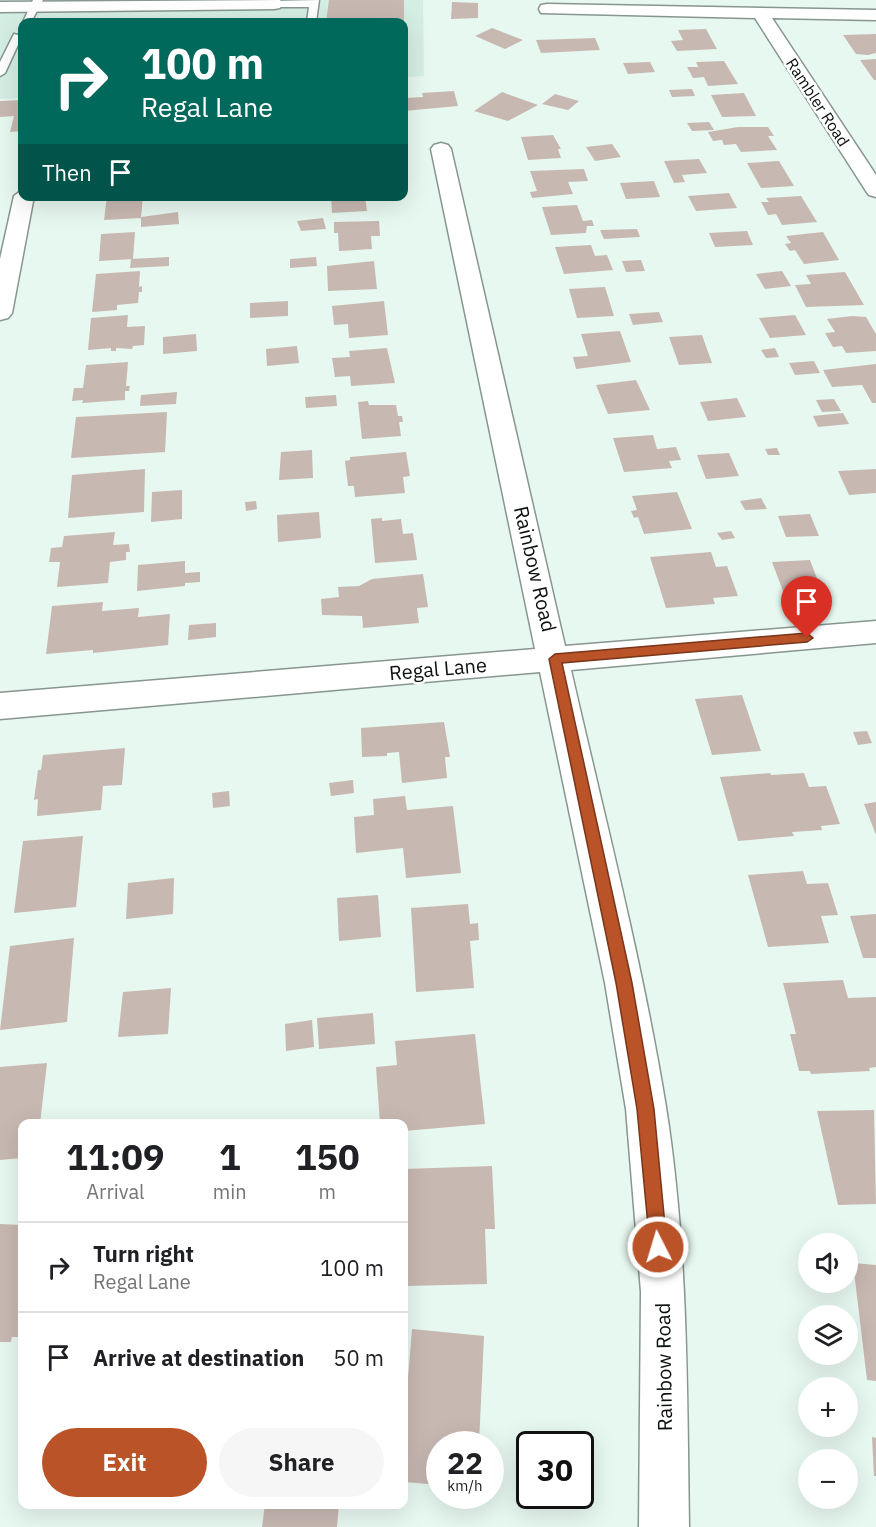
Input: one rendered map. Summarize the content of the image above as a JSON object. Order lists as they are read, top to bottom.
{
  "streets": {
    "street": ["Rambler Road", "Rainbow Road", "Regal Lane"]
  },
  "crossings": [
    ["Rainbow Road", "Regal Lane"]
  ],
  "page": {
    "turn": ["100 m", "Regal Lane"],
    "then": "Then",
    "eta": [
      "11:09",
      "Arrival",
      "1",
      "min",
      "150",
      "m"
    ],
    "list": [
      {
        "name": "Turn right",
        "note": "Regal Lane",
        "value": "100 m"
      },
      {
        "name": "Arrive at destination",
        "value": "50 m"
      }
    ],
    "map_buttons": ["+", "−"],
    "buttons": ["Exit", "Share"],
    "speed": "22 km/h",
    "limit": "30"
  }
}
